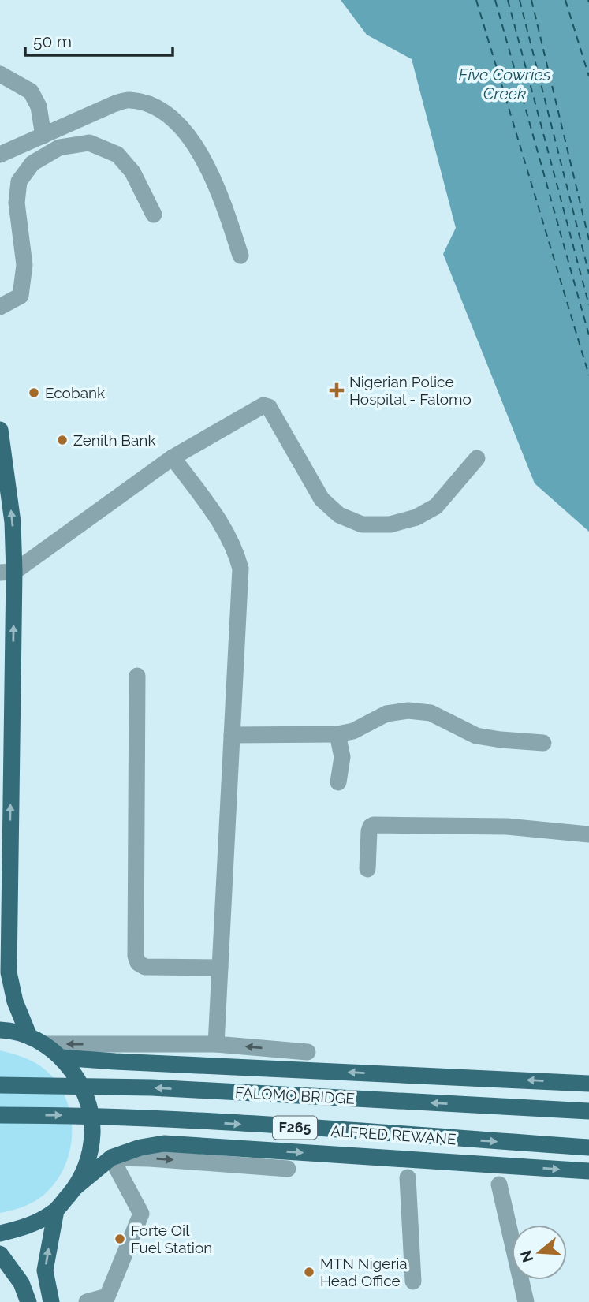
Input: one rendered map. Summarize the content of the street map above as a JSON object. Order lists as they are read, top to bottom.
{
  "streets": {
    "main road": ["FALOMO BRIDGE", "F265", "ALFRED REWANE"]
  },
  "water": ["Five Cowries Creek"],
  "places": {
    "health": ["Nigerian Police Hospital - Falomo"],
    "other": [
      "Ecobank",
      "Zenith Bank",
      "Forte Oil Fuel Station",
      "MTN Nigeria Head Office"
    ]
  },
  "scale_bar": "50 m",
  "north": "left"
}
